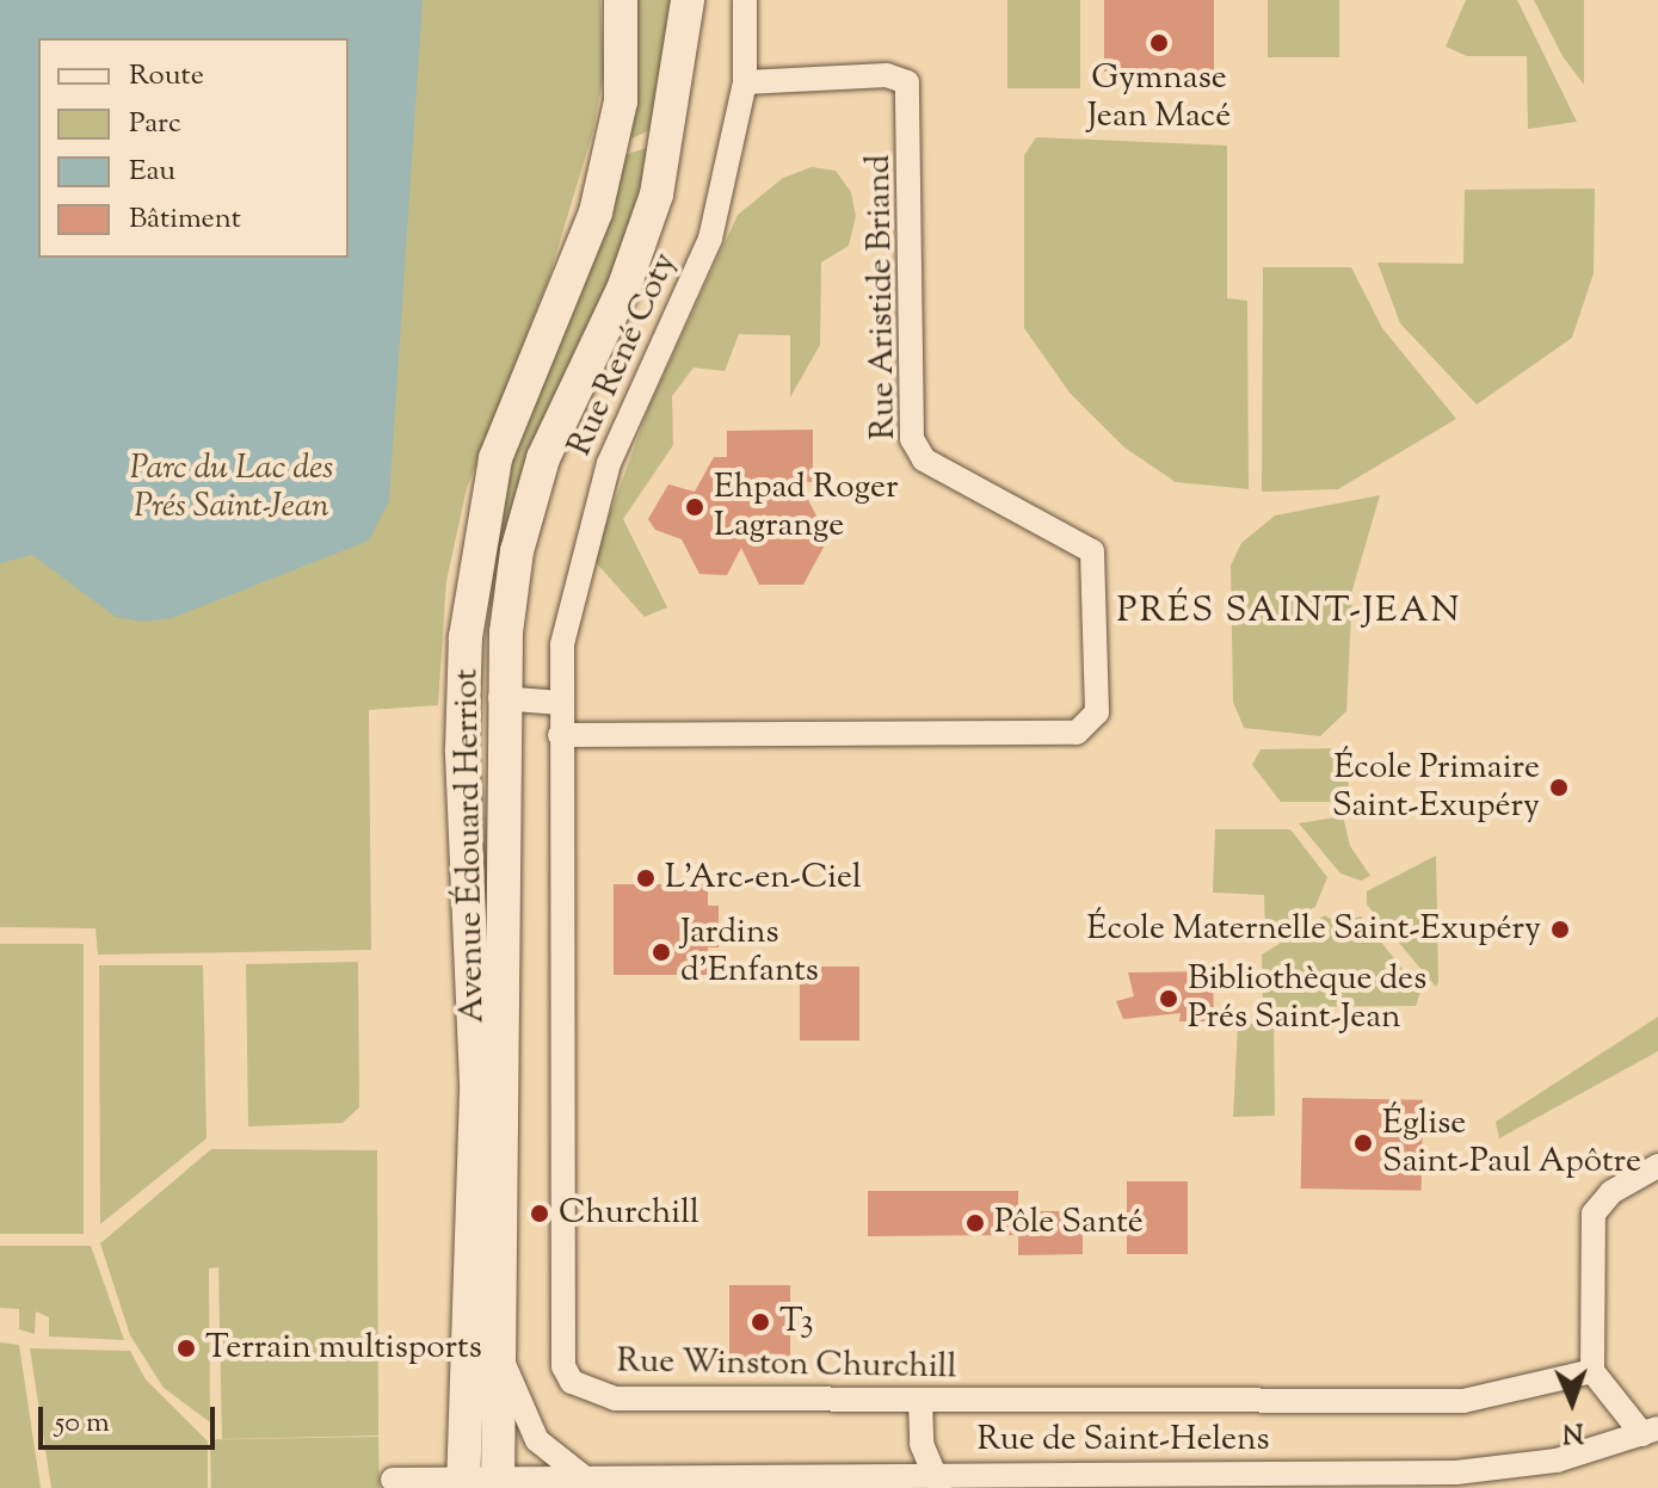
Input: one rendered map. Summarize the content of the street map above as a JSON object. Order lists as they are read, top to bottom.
{
  "streets": {
    "main road": ["Avenue Édouard Herriot"],
    "street": [
      "Rue Aristide Briand",
      "Rue René Coty",
      "Rue Winston Churchill",
      "Rue de Saint-Helens"
    ]
  },
  "crossings": [
    ["Rue Aristide Briand", "Rue René Coty"],
    ["Rue Aristide Briand", "Rue Winston Churchill"],
    ["Rue René Coty", "Rue Winston Churchill"],
    ["Avenue Édouard Herriot", "Rue de Saint-Helens"]
  ],
  "districts": ["PRÉS SAINT-JEAN"],
  "parks": ["Parc du Lac des Prés Saint-Jean"],
  "places": [
    "Gymnase Jean Macé",
    "Ehpad Roger Lagrange",
    "École Primaire Saint-Exupéry",
    "L'Arc-en-Ciel",
    "École Maternelle Saint-Exupéry",
    "Jardins d'Enfants",
    "Bibliothèque des Prés Saint-Jean",
    "Église Saint-Paul Apôtre",
    "Churchill",
    "Pôle Santé",
    "T3",
    "Terrain multisports"
  ],
  "legend": [
    "Route",
    "Parc",
    "Eau",
    "Bâtiment"
  ],
  "scale_bar": "50 m",
  "north": "bottom"
}
